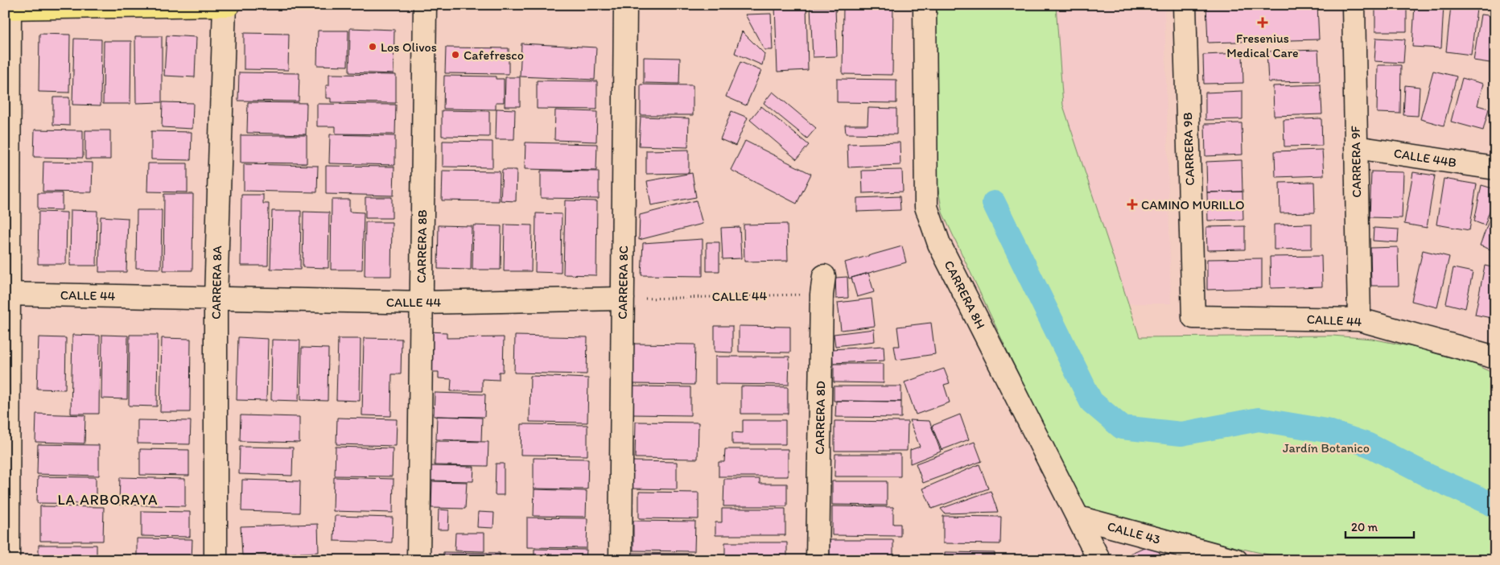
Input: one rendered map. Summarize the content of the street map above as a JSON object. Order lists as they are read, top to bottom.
{
  "streets": {
    "street": [
      "CARRERA 9B",
      "CALLE 44B",
      "CARRERA 9F",
      "CARRERA 8B",
      "CARRERA 8A",
      "CARRERA 8C",
      "CARRERA 8H",
      "CALLE 44",
      "CARRERA 8D",
      "CALLE 43"
    ]
  },
  "crossings": [
    ["CARRERA 9B", "CALLE 44"],
    ["CALLE 44B", "CARRERA 9F"],
    ["CARRERA 9F", "CALLE 44"],
    ["CARRERA 8B", "CALLE 44"],
    ["CARRERA 8A", "CALLE 44"],
    ["CARRERA 8C", "CALLE 44"],
    ["CARRERA 8H", "CALLE 43"],
    ["CALLE 44", "CARRERA 8D"]
  ],
  "districts": ["LA ARBORAYA"],
  "parks": ["Jardín Botanico"],
  "places": {
    "health": ["Fresenius Medical Care", "CAMINO MURILLO"],
    "other": ["Los Olivos", "Cafefresco"]
  },
  "scale_bar": "20 m"
}
